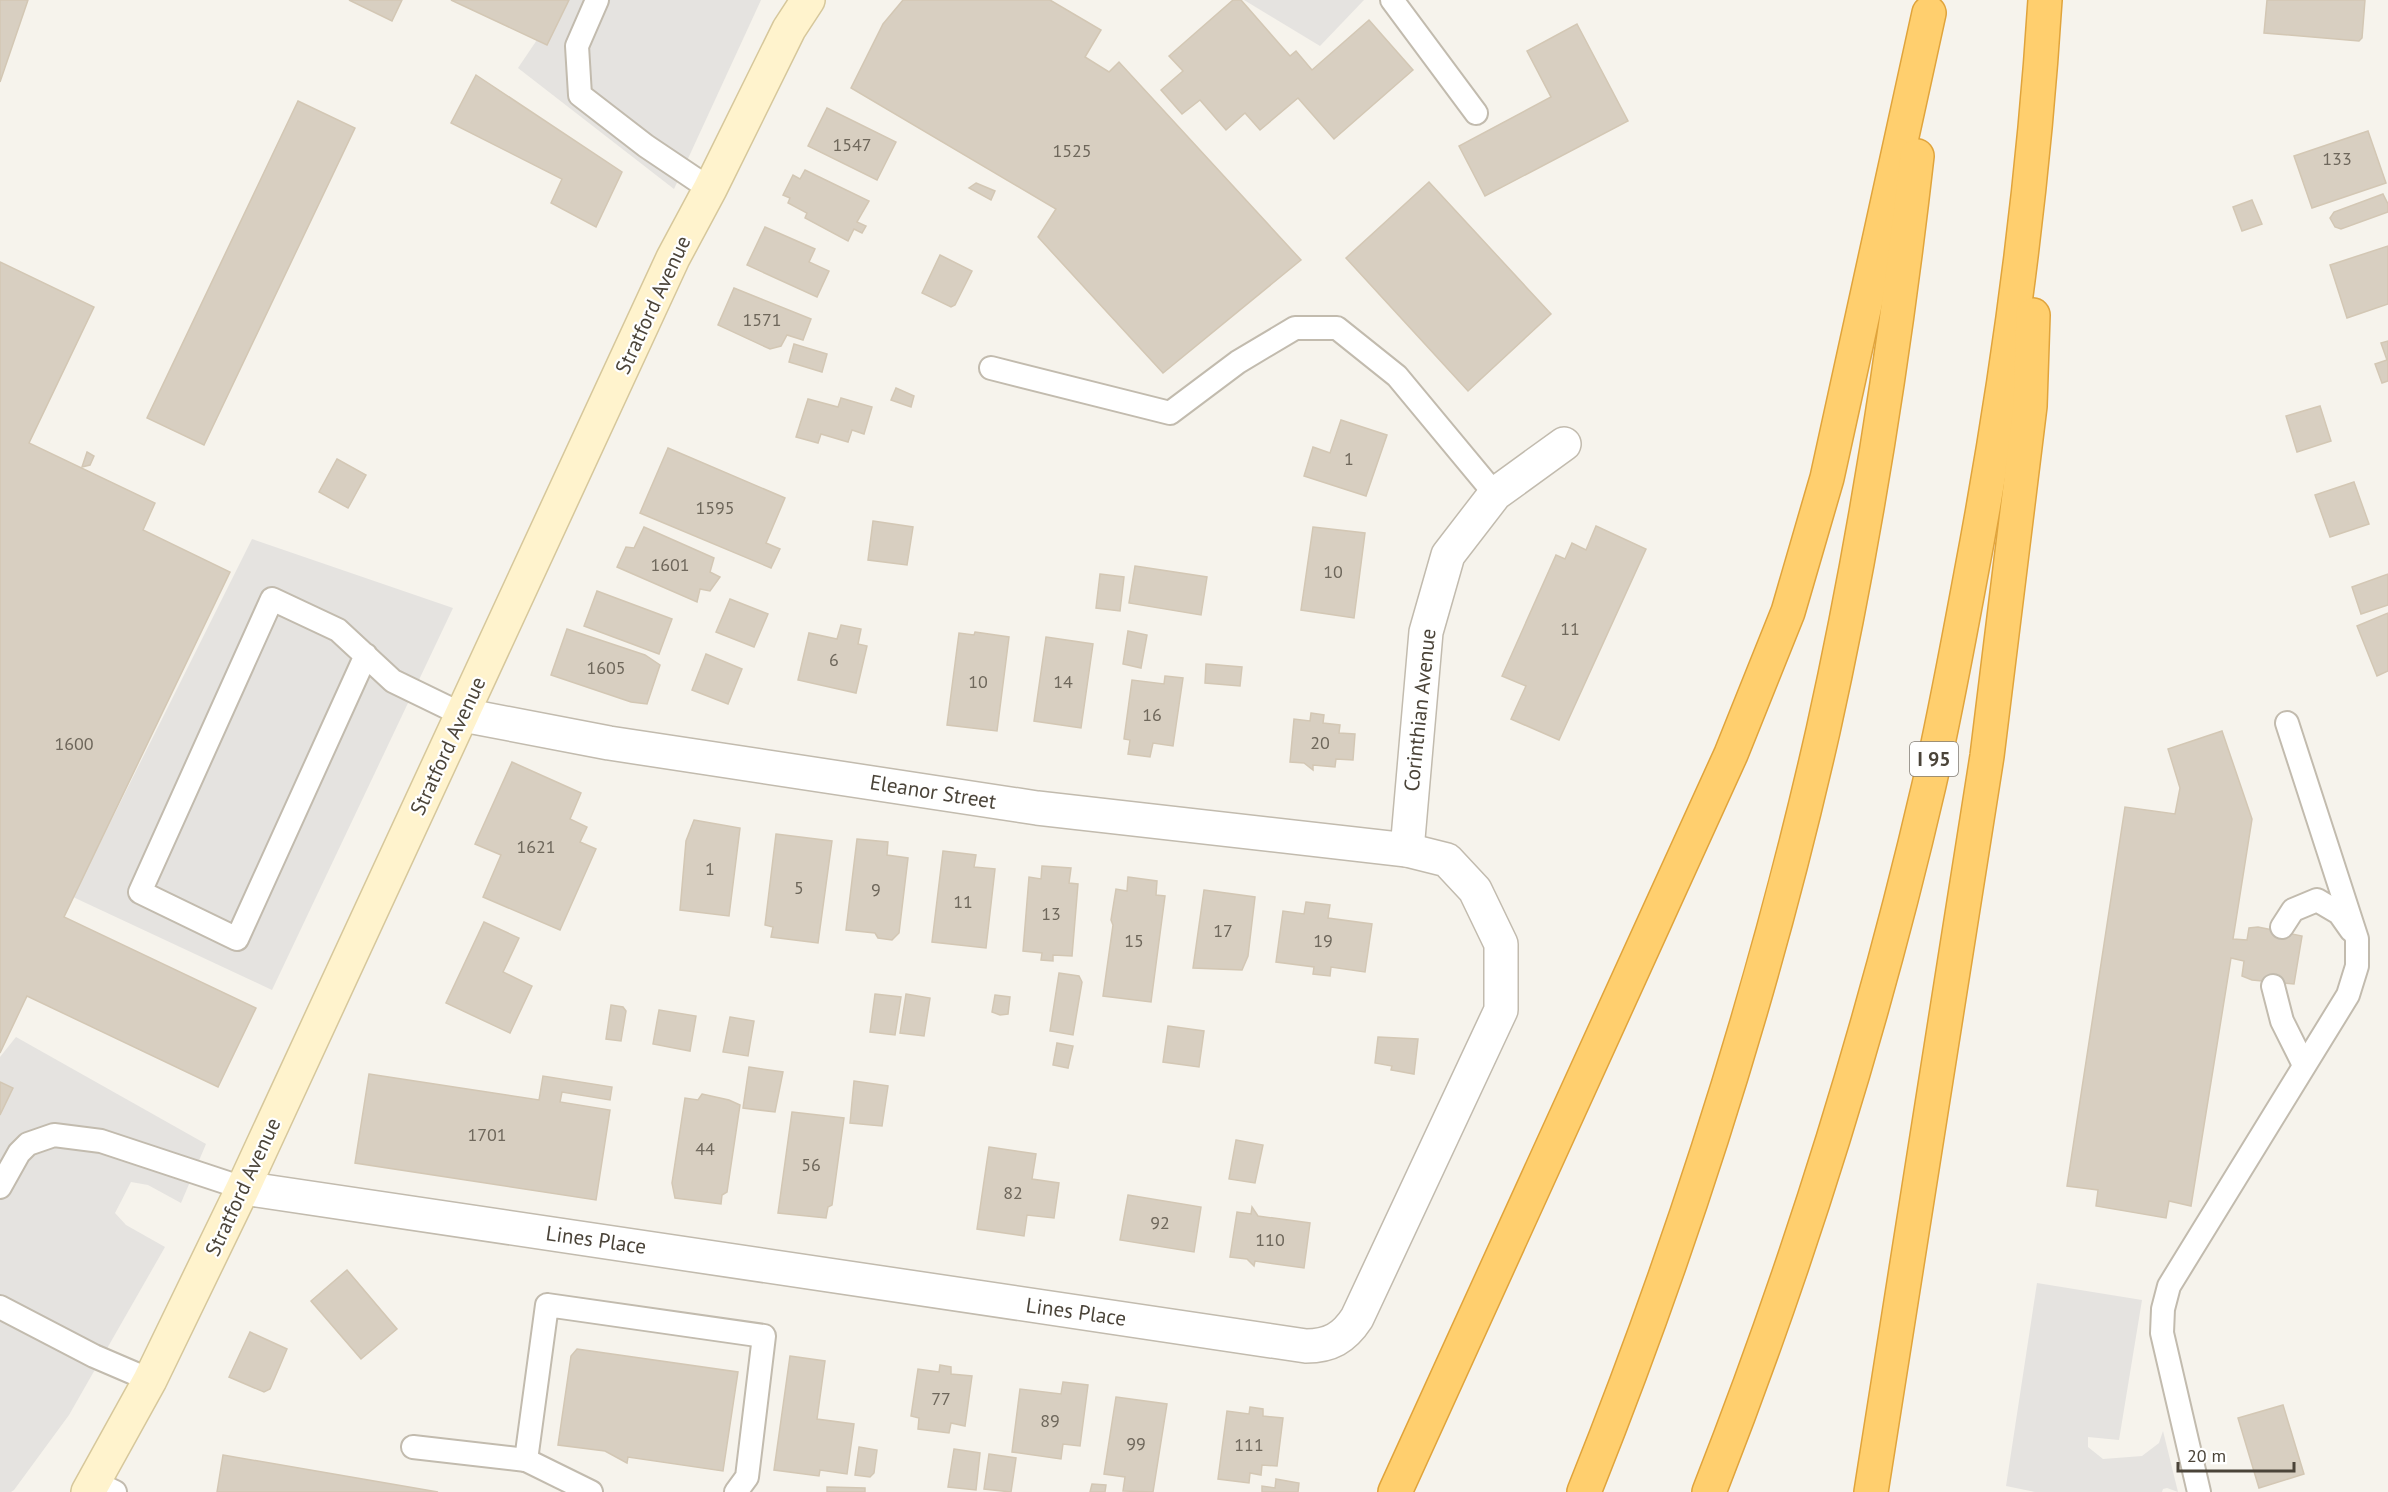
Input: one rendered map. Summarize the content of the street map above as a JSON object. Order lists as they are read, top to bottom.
{
  "streets": {
    "highway": ["I 95"],
    "main road": ["Stratford Avenue"],
    "street": ["Corinthian Avenue", "Eleanor Street", "Lines Place"]
  },
  "crossings": [
    ["Stratford Avenue", "Eleanor Street"],
    ["Stratford Avenue", "Lines Place"],
    ["Corinthian Avenue", "Eleanor Street"],
    ["Corinthian Avenue", "Lines Place"],
    ["Eleanor Street", "Lines Place"]
  ],
  "house_numbers": [
    "1547",
    "1525",
    "133",
    "1571",
    "1",
    "1595",
    "1601",
    "10",
    "11",
    "6",
    "1605",
    "10",
    "14",
    "16",
    "20",
    "1600",
    "1621",
    "1",
    "5",
    "9",
    "11",
    "13",
    "17",
    "15",
    "19",
    "1701",
    "44",
    "56",
    "82",
    "92",
    "110",
    "77",
    "89",
    "99",
    "111"
  ],
  "scale_bar": "20 m"
}
